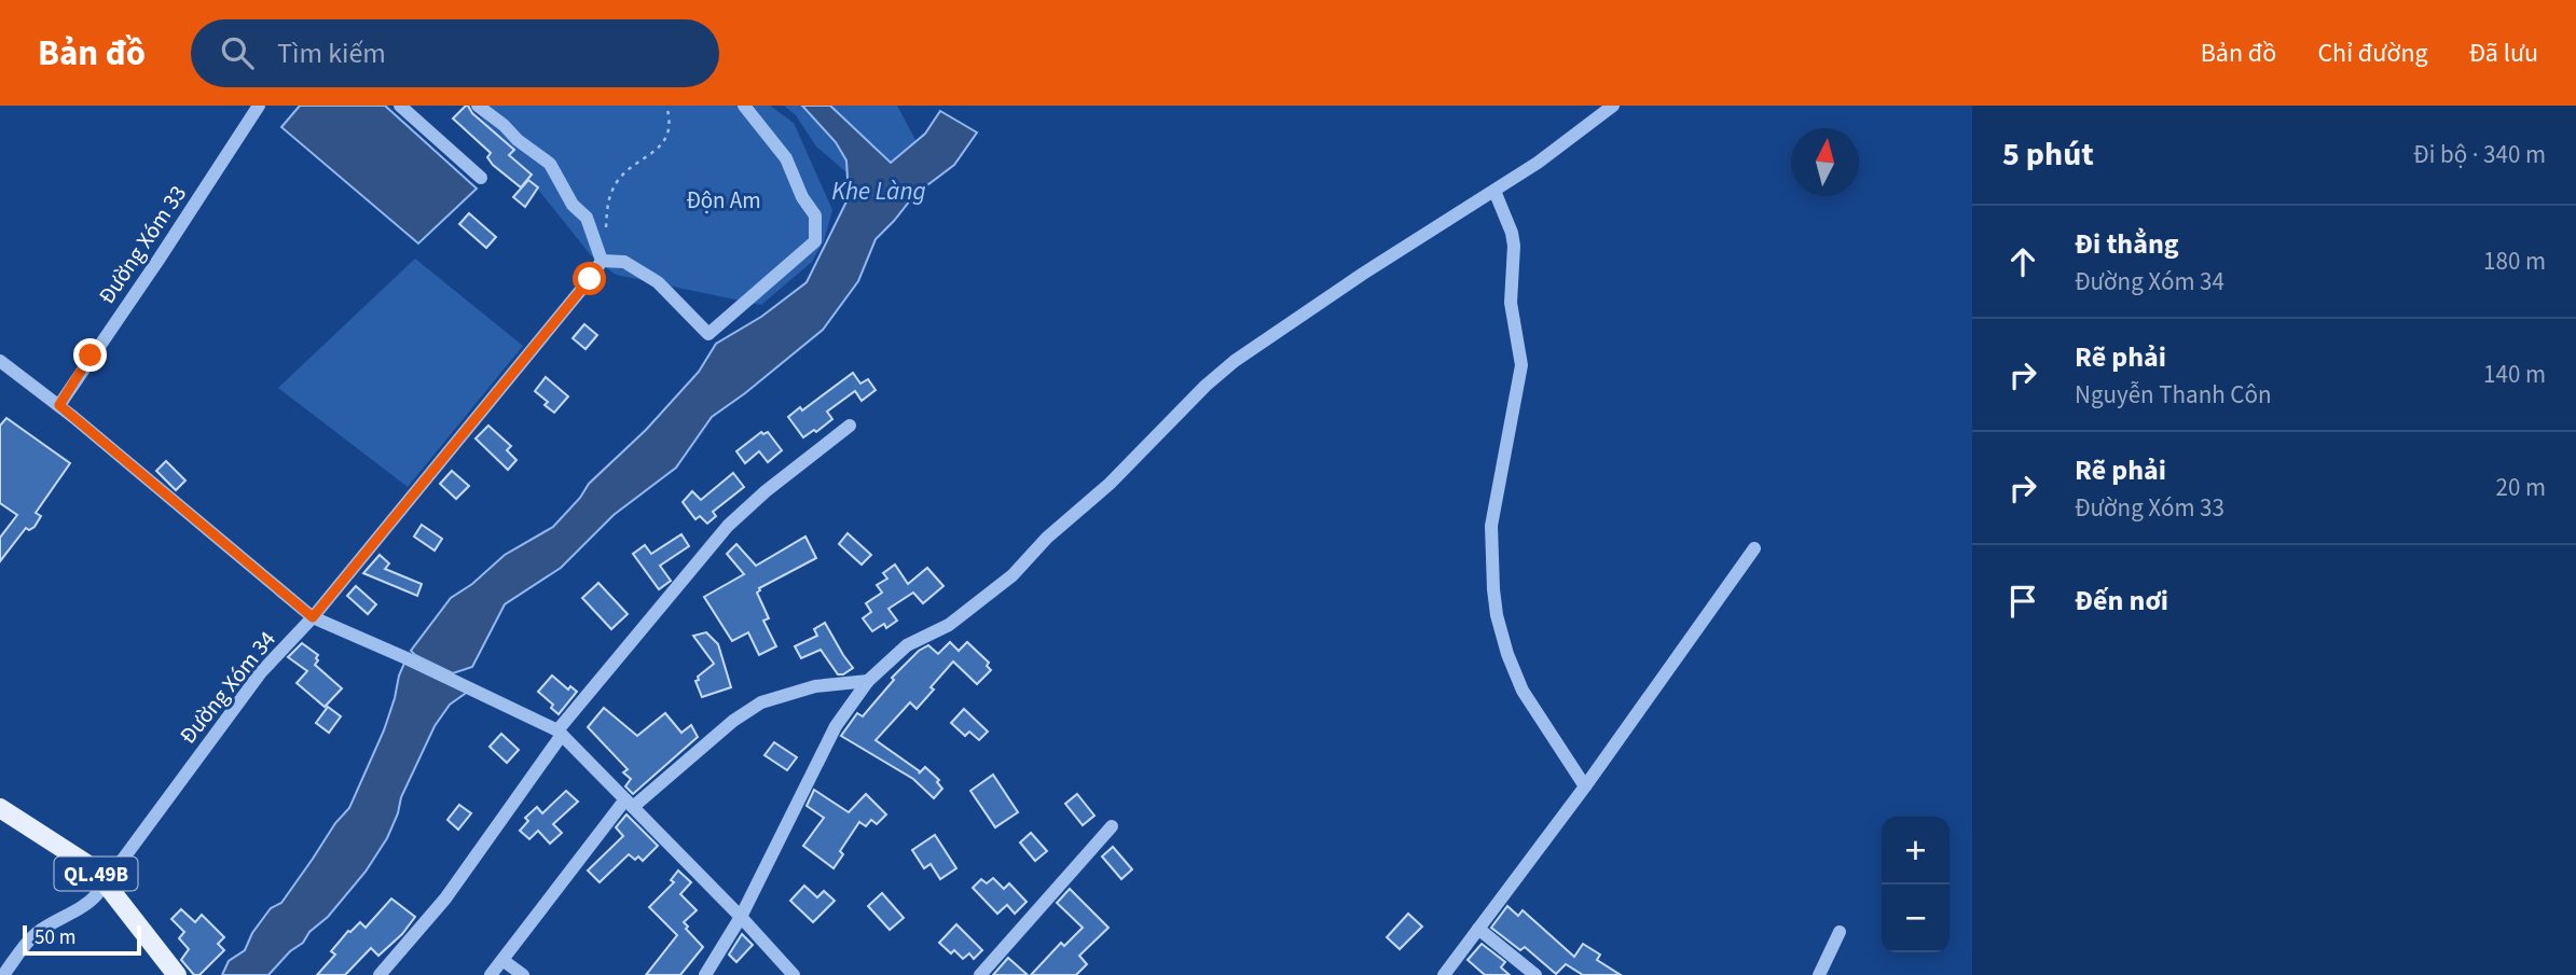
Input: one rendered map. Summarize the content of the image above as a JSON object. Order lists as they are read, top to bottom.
{
  "streets": {
    "main road": ["QL.49B"],
    "street": ["Đường Xóm 33", "Đường Xóm 34"]
  },
  "crossings": [
    ["Đường Xóm 34", "QL.49B"]
  ],
  "water": ["Khe Làng"],
  "parks": ["Độn Am"],
  "scale_bar": "50 m",
  "north": "top",
  "page": {
    "header": "Bản đồ",
    "search": "Tìm kiếm",
    "nav": ["Bản đồ", "Chỉ đường", "Đã lưu"],
    "heading": ["5 phút", "Đi bộ · 340 m"],
    "list": [
      ["Đi thẳng", "Đường Xóm 34", "180 m"],
      ["Rẽ phải", "Nguyễn Thanh Côn", "140 m"],
      ["Rẽ phải", "Đường Xóm 33", "20 m"],
      "Đến nơi"
    ],
    "map_buttons": ["+", "−"],
    "scale": "50 m"
  }
}
